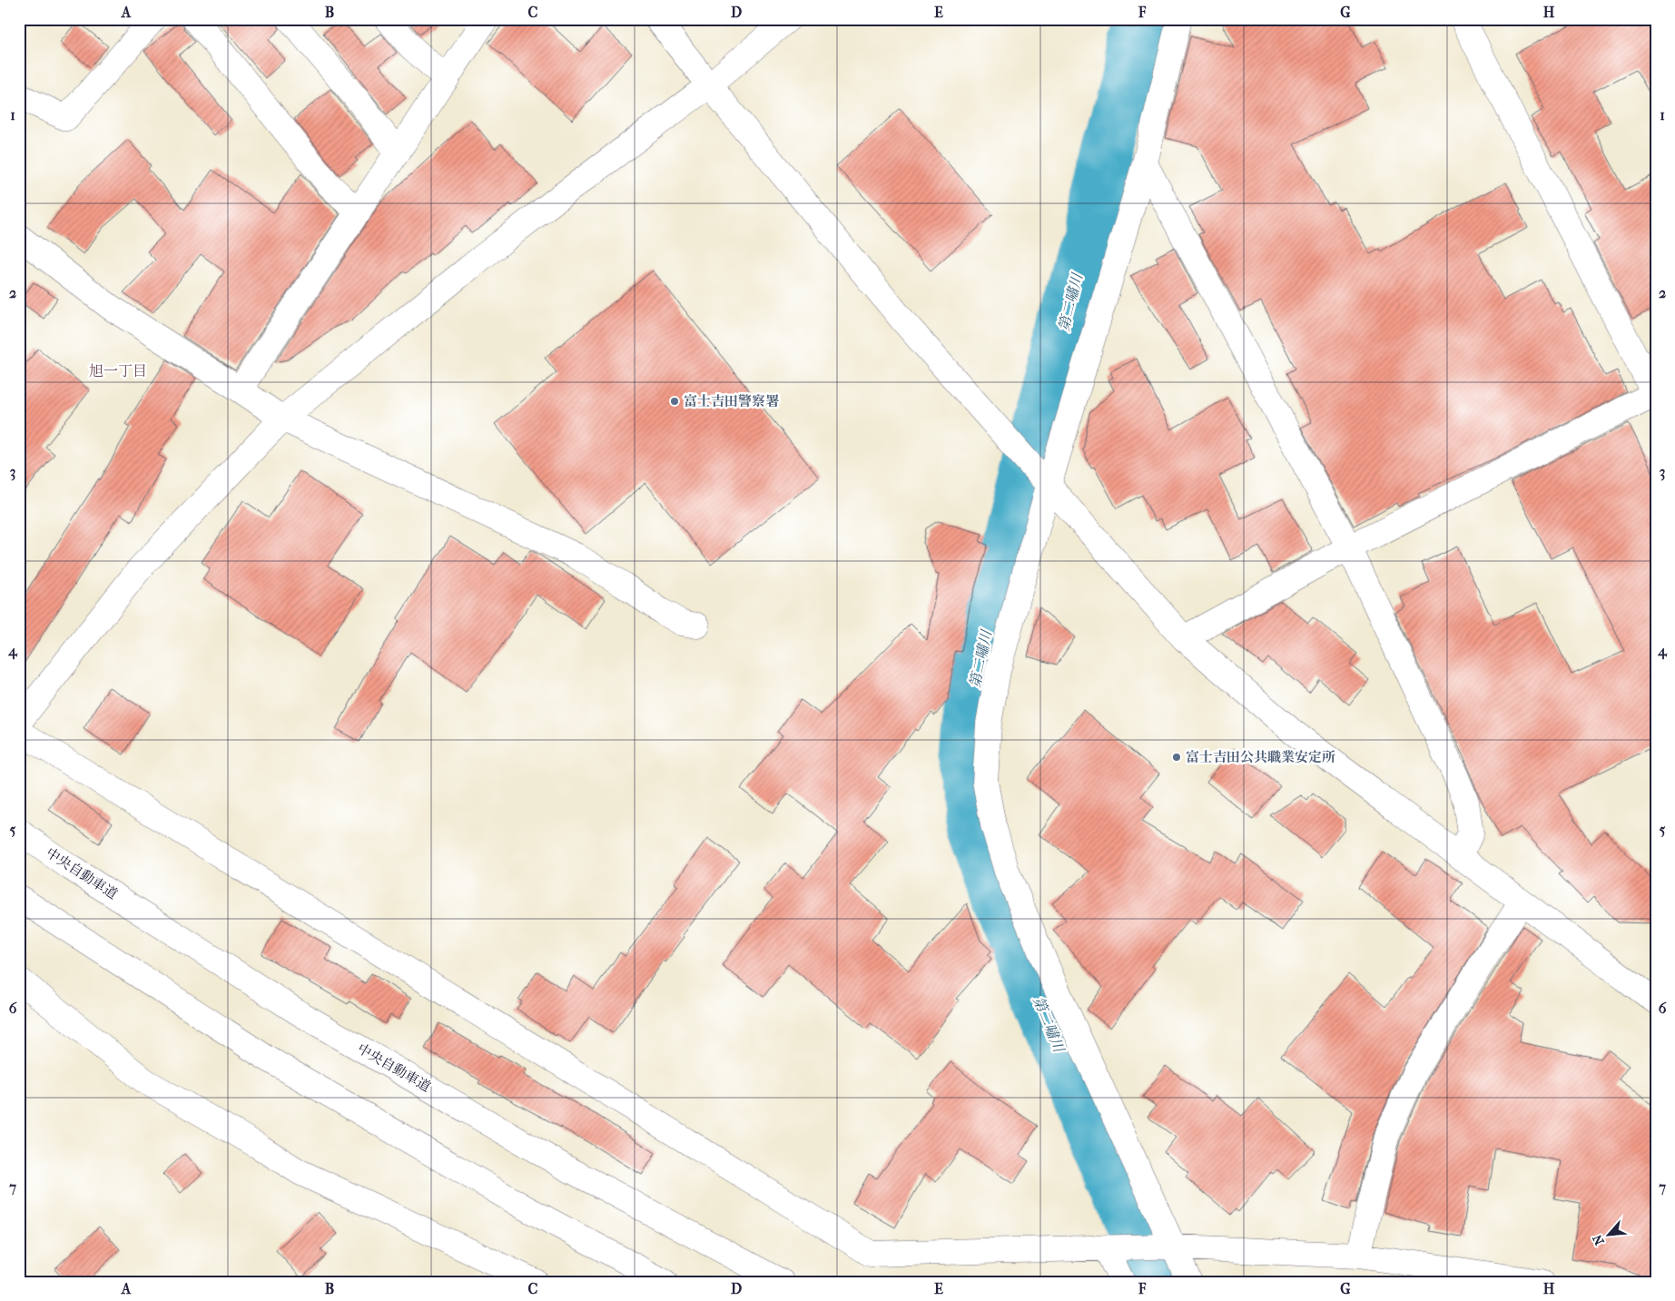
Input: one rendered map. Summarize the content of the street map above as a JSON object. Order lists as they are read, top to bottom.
{
  "streets": {
    "main road": ["中央自動車道"]
  },
  "districts": ["旭一丁目"],
  "water": ["第二嘯川"],
  "places": ["富士吉田警察署", "富士吉田公共職業安定所"],
  "north": "bottom left",
  "grid": {
    "columns": [
      "A",
      "B",
      "C",
      "D",
      "E",
      "F",
      "G",
      "H"
    ],
    "rows": [
      "1",
      "2",
      "3",
      "4",
      "5",
      "6",
      "7"
    ]
  }
}
